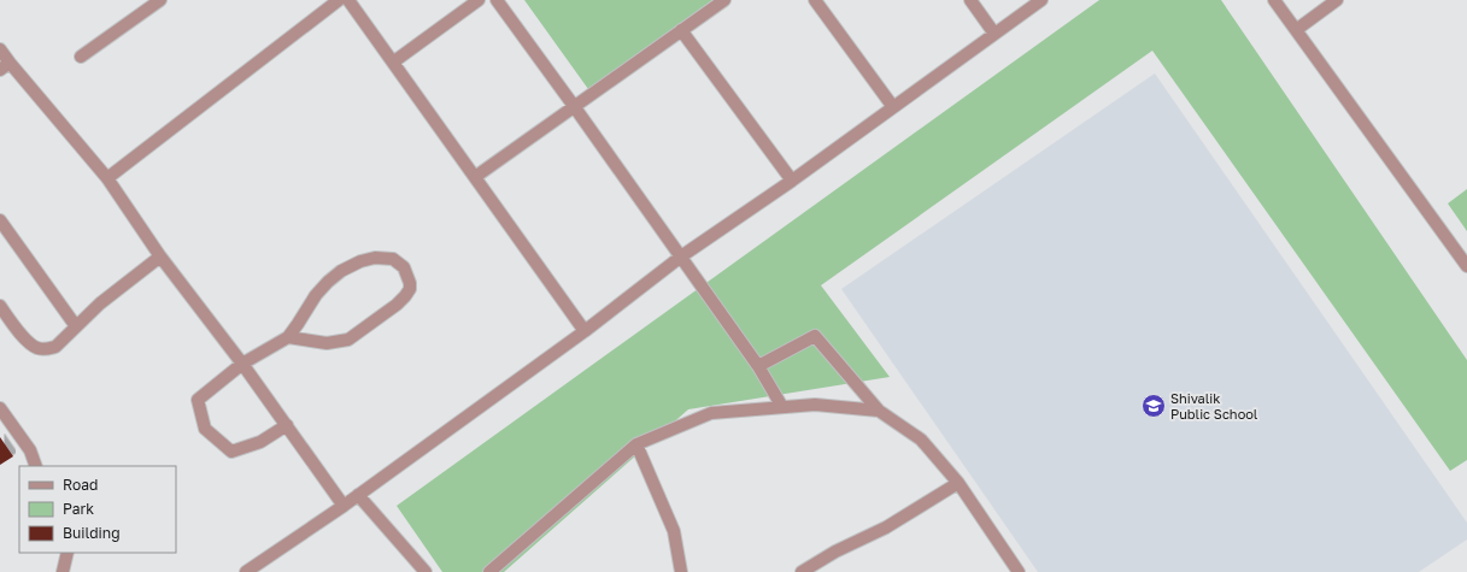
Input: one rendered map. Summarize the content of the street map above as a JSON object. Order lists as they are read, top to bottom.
{
  "places": {
    "school or university": ["Shivalik Public School"]
  },
  "legend": ["Road", "Park", "Building"]
}
